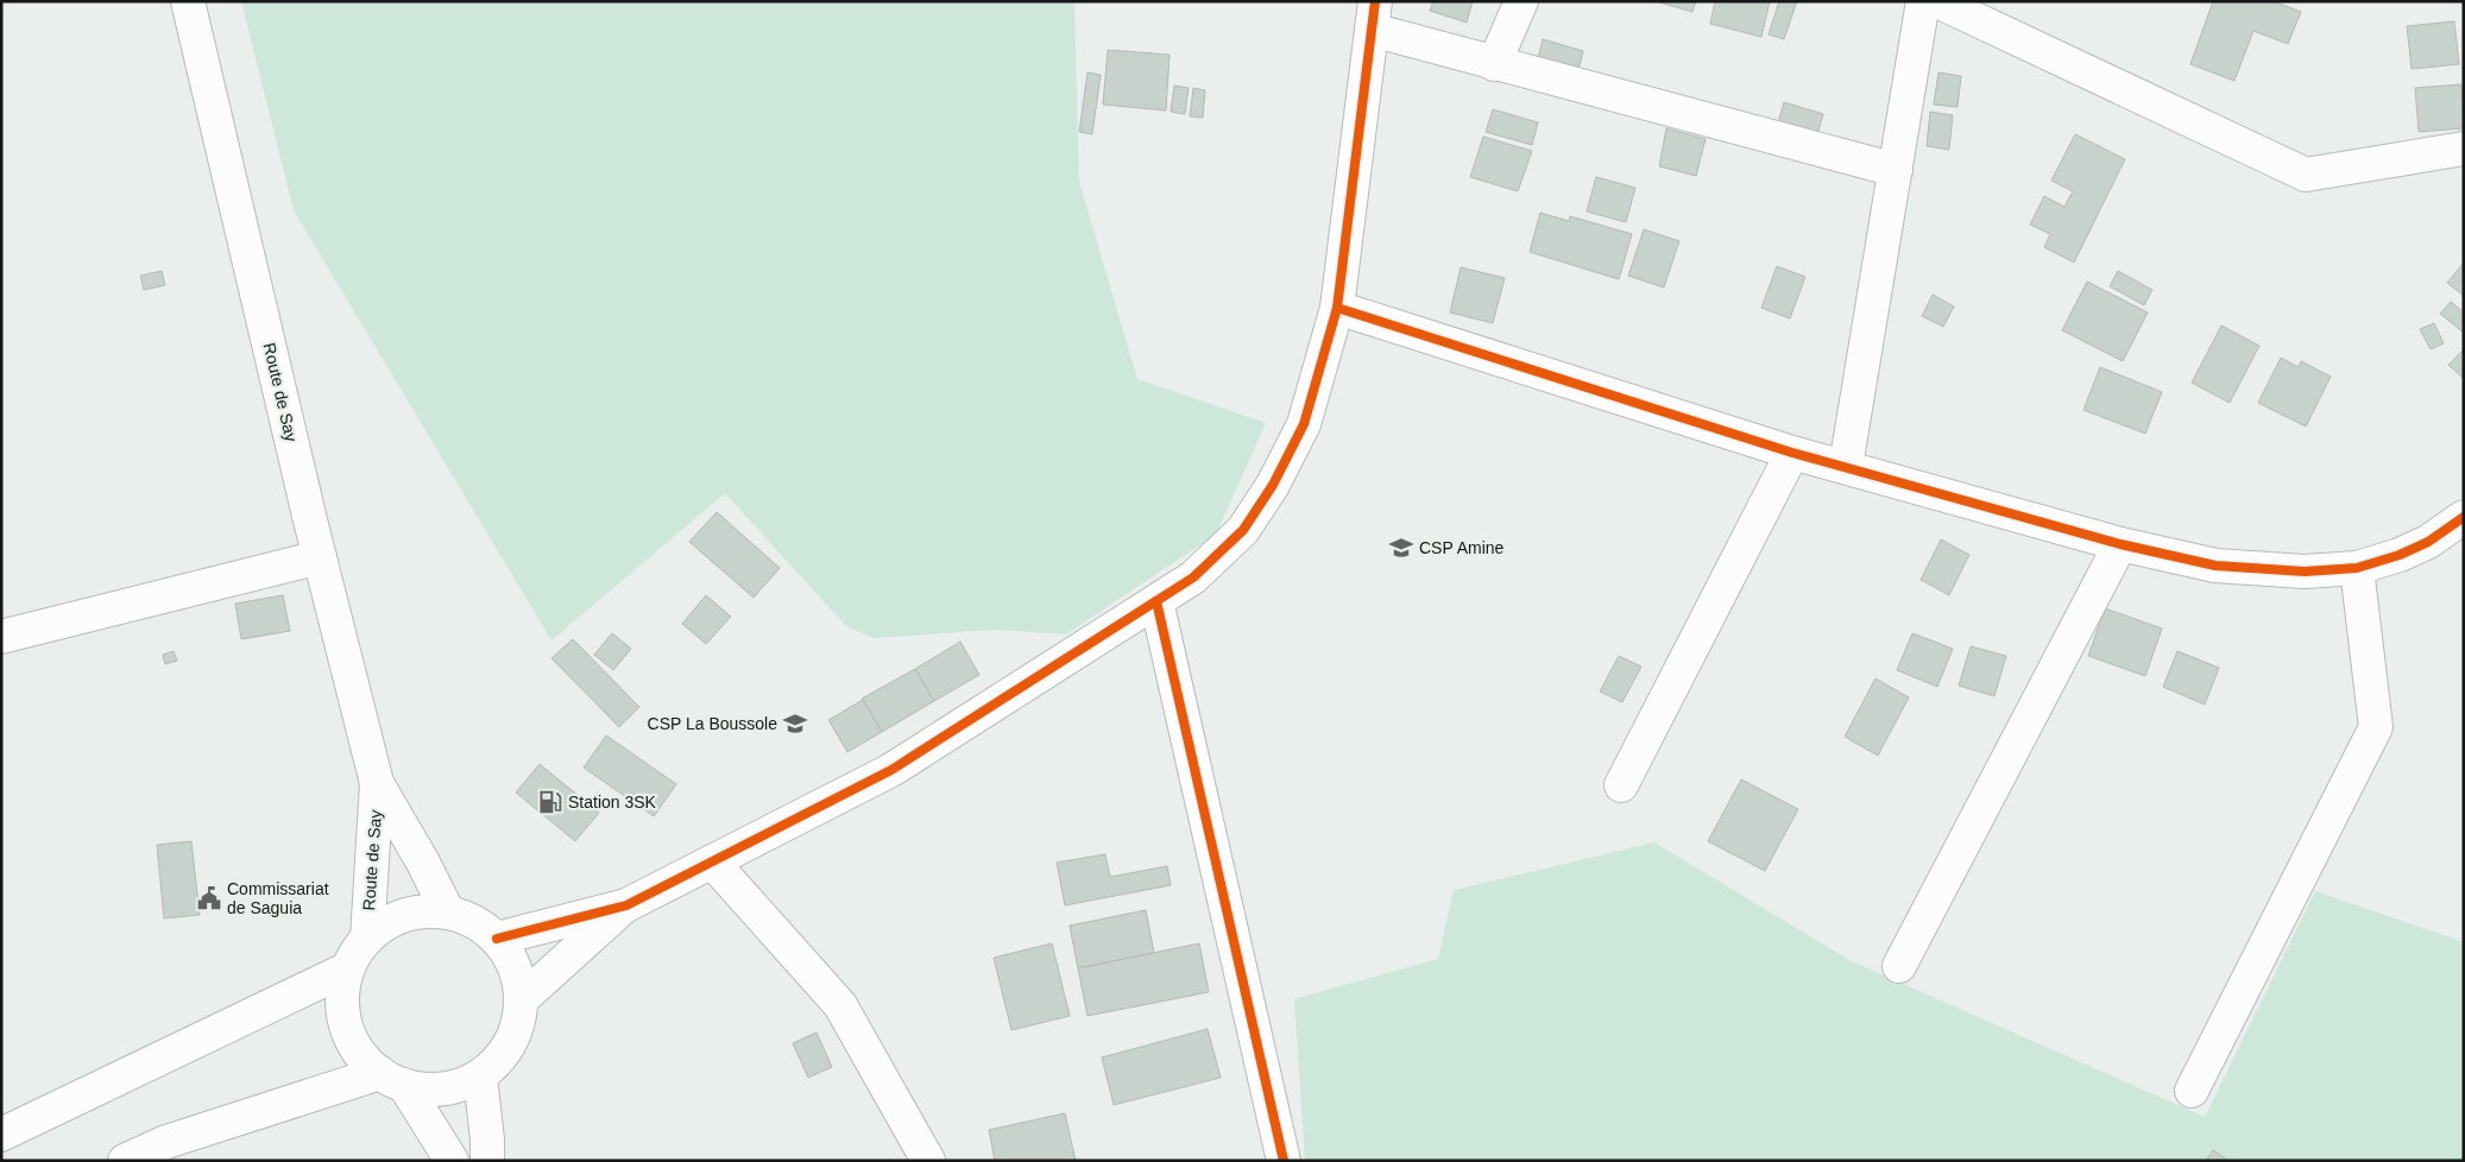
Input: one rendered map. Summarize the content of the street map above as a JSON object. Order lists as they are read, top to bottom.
{
  "streets": {
    "main road": ["Route de Say"]
  },
  "places": {
    "school or university": ["CSP Amine", "CSP La Boussole"],
    "fuel station": ["Station 3SK"],
    "public building": ["Commissariat de Saguia"]
  }
}
